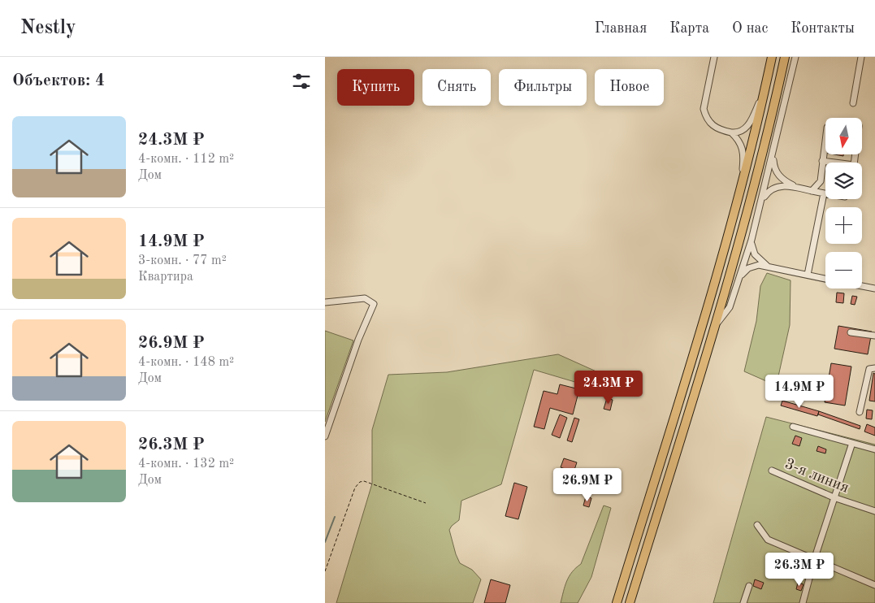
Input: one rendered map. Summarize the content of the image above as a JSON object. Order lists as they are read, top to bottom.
{
  "streets": {
    "street": ["3-я линия"]
  },
  "north": "bottom",
  "page": {
    "header": "Nestly",
    "nav": [
      "Главная",
      "Карта",
      "О нас",
      "Контакты"
    ],
    "heading": "Объектов: 4",
    "chip": [
      "Купить",
      "Снять",
      "Фильтры",
      "Новое"
    ],
    "list": [
      {
        "name": "24.3M ₽",
        "note": "4-комн. · 112 m² · Дом"
      },
      {
        "name": "14.9M ₽",
        "note": "3-комн. · 77 m² · Квартира"
      },
      {
        "name": "26.9M ₽",
        "note": "4-комн. · 148 m² · Дом"
      },
      {
        "name": "26.3M ₽",
        "note": "4-комн. · 132 m² · Дом"
      }
    ],
    "map_buttons": ["+", "−"],
    "price": [
      "24.3M ₽",
      "14.9M ₽",
      "26.9M ₽",
      "26.3M ₽"
    ]
  }
}
